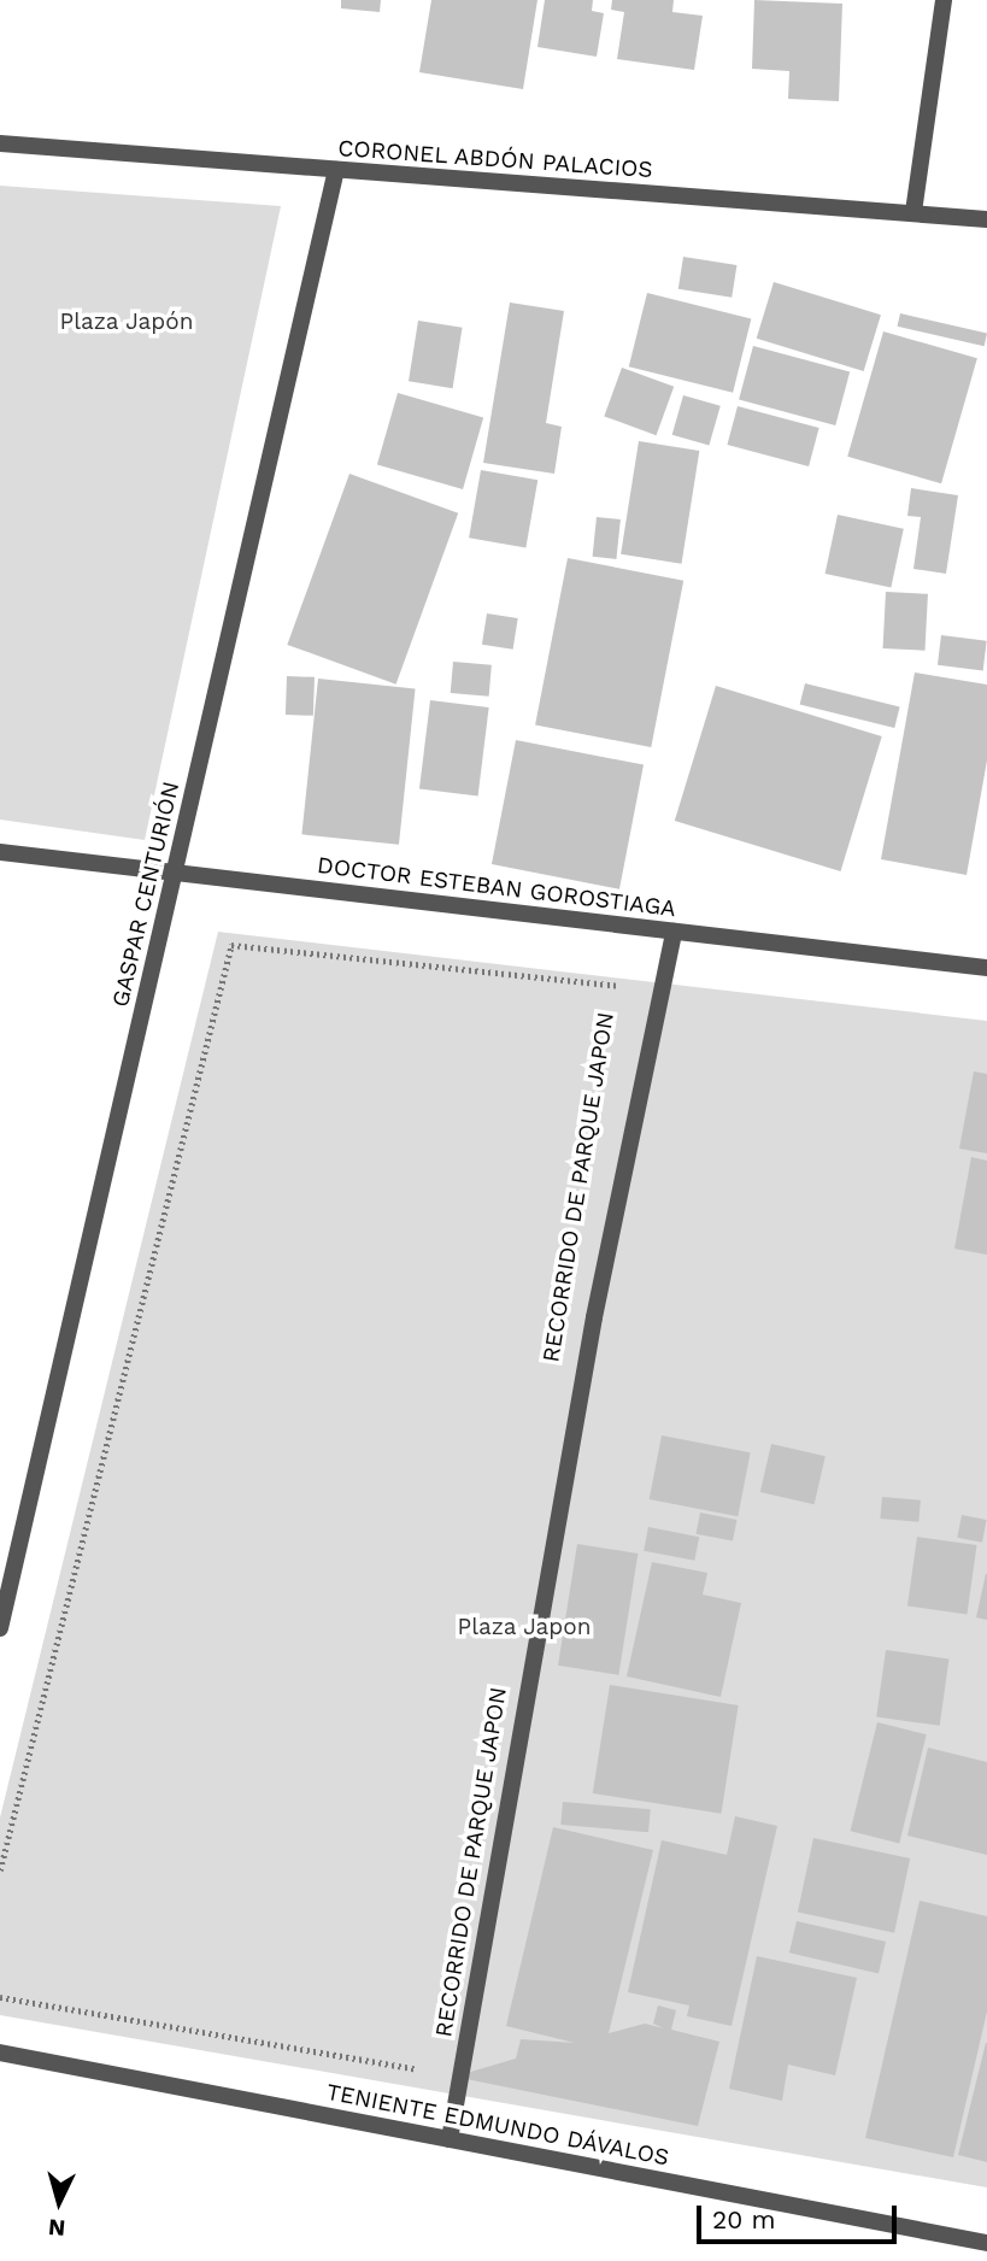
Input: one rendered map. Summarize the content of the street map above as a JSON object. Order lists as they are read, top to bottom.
{
  "streets": {
    "street": [
      "CORONEL ABDÓN PALACIOS",
      "DOCTOR ESTEBAN GOROSTIAGA",
      "GASPAR CENTURIÓN",
      "TENIENTE EDMUNDO DÁVALOS"
    ],
    "path": ["RECORRIDO DE PARQUE JAPON"]
  },
  "crossings": [
    ["CORONEL ABDÓN PALACIOS", "GASPAR CENTURIÓN"],
    ["DOCTOR ESTEBAN GOROSTIAGA", "GASPAR CENTURIÓN"]
  ],
  "parks": ["Plaza Japón", "Plaza Japon"],
  "scale_bar": "20 m",
  "north": "bottom"
}
